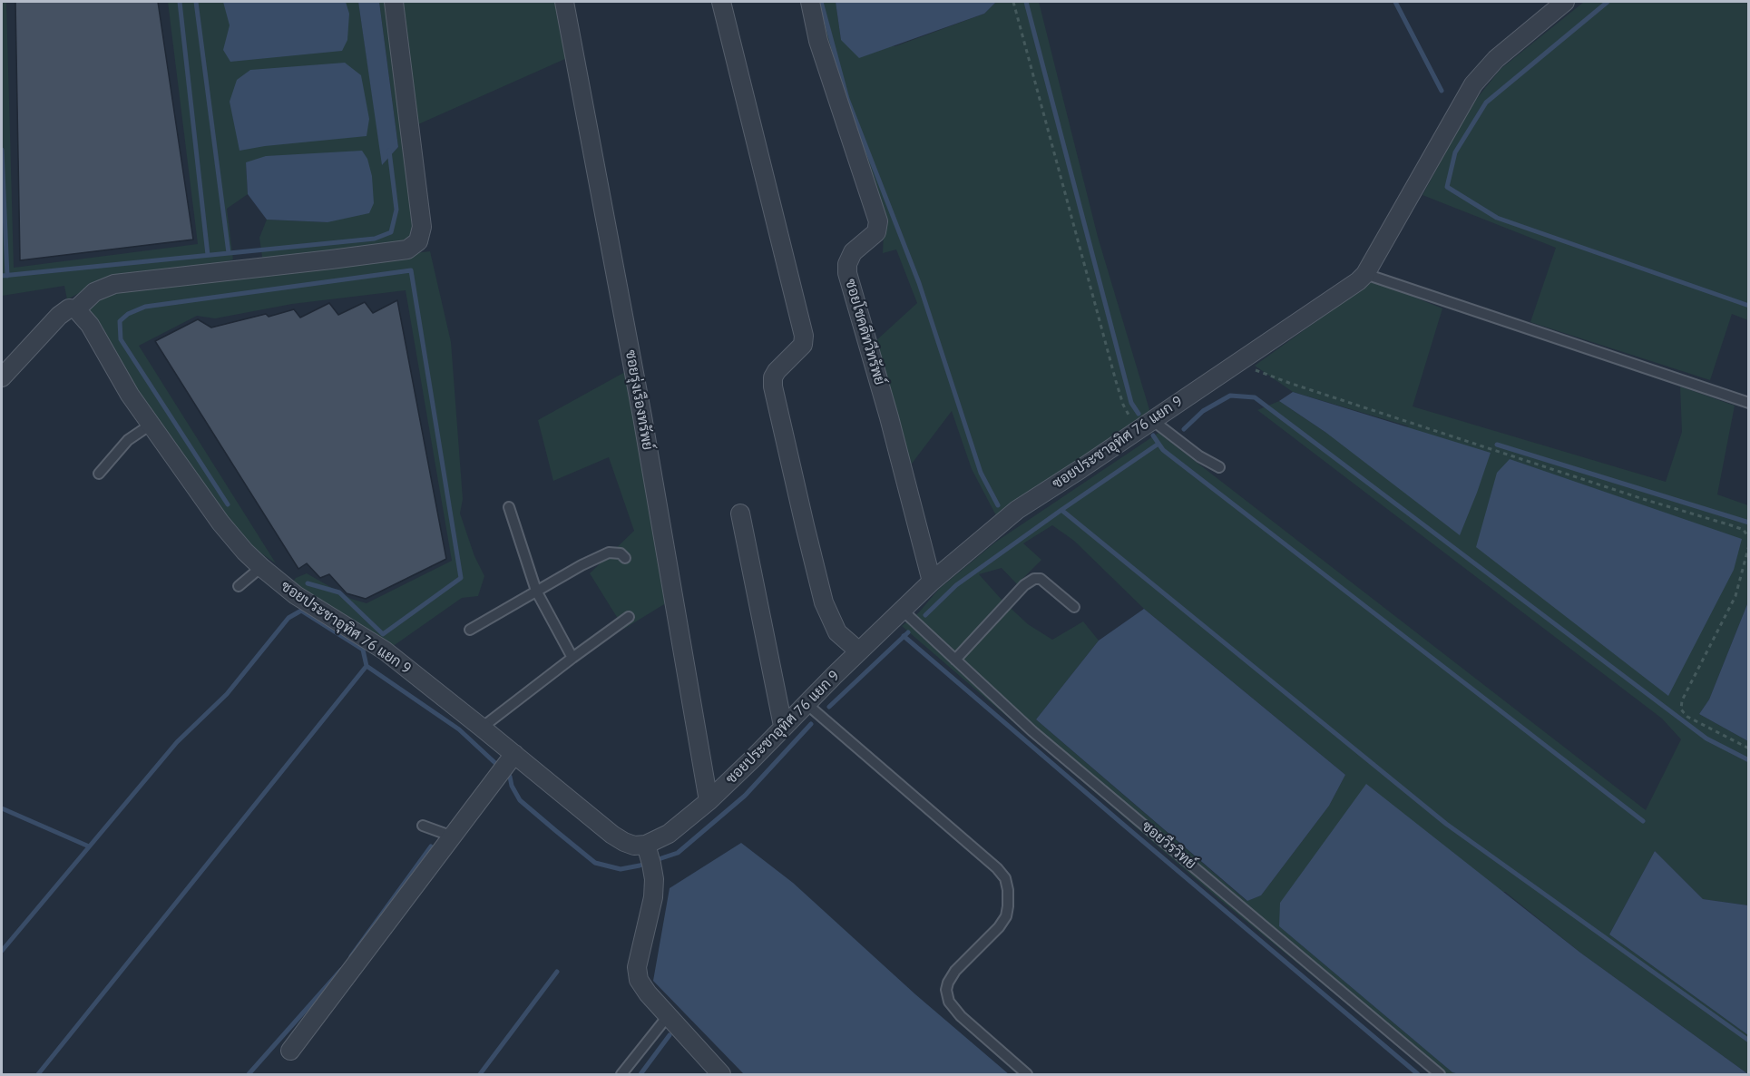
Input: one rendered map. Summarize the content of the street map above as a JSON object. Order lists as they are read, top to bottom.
{
  "streets": {
    "street": ["ซอยโชคดีทวีทรัพย์", "ซอยรุ่งเรืองทรัพย์", "ซอยประชาอุทิศ 76 แยก 9"],
    "lane": ["ซอยวีรวิทย์"]
  },
  "crossings": [
    ["ซอยโชคดีทวีทรัพย์", "ซอยประชาอุทิศ 76 แยก 9"],
    ["ซอยรุ่งเรืองทรัพย์", "ซอยประชาอุทิศ 76 แยก 9"],
    ["ซอยประชาอุทิศ 76 แยก 9", "ซอยวีรวิทย์"]
  ]
}
